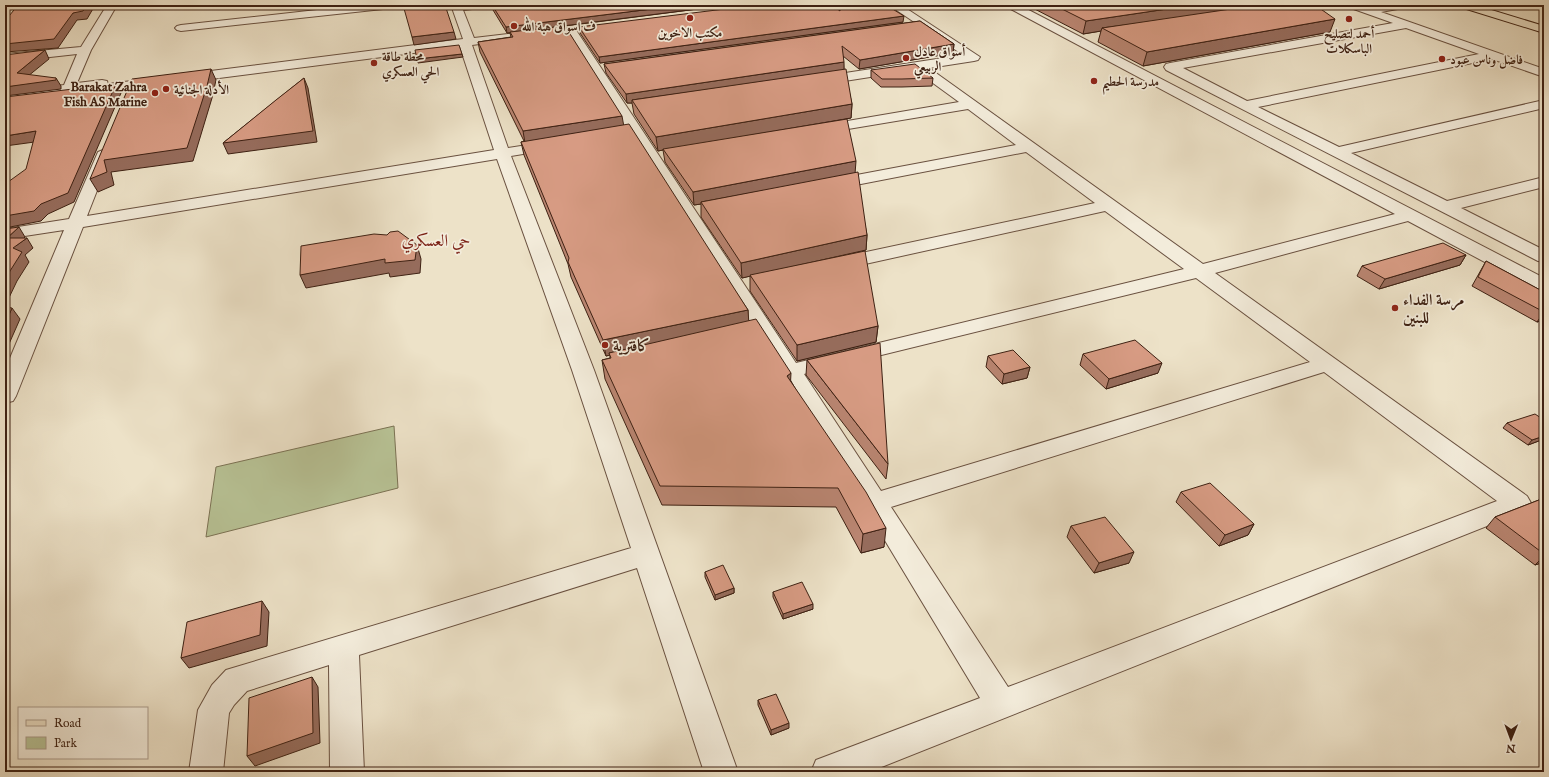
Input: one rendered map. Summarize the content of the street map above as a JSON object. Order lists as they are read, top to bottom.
{
  "districts": ["حي العسكري"],
  "places": [
    "مكتب الاخوين",
    "أحمد لتصليح الباسكلات",
    "ف اسواق هبة الله",
    "أسواق عادل الربيعي",
    "فاضل وناس عبود",
    "محطة طاقة الحي العسكري",
    "مدرسة الحطيم",
    "الأدلة الجنائية",
    "Barakat Zahra Fish AS Marine",
    "مرسة الفداء للبنين",
    "كافترية"
  ],
  "legend": ["Road", "Park"],
  "north": "bottom"
}
